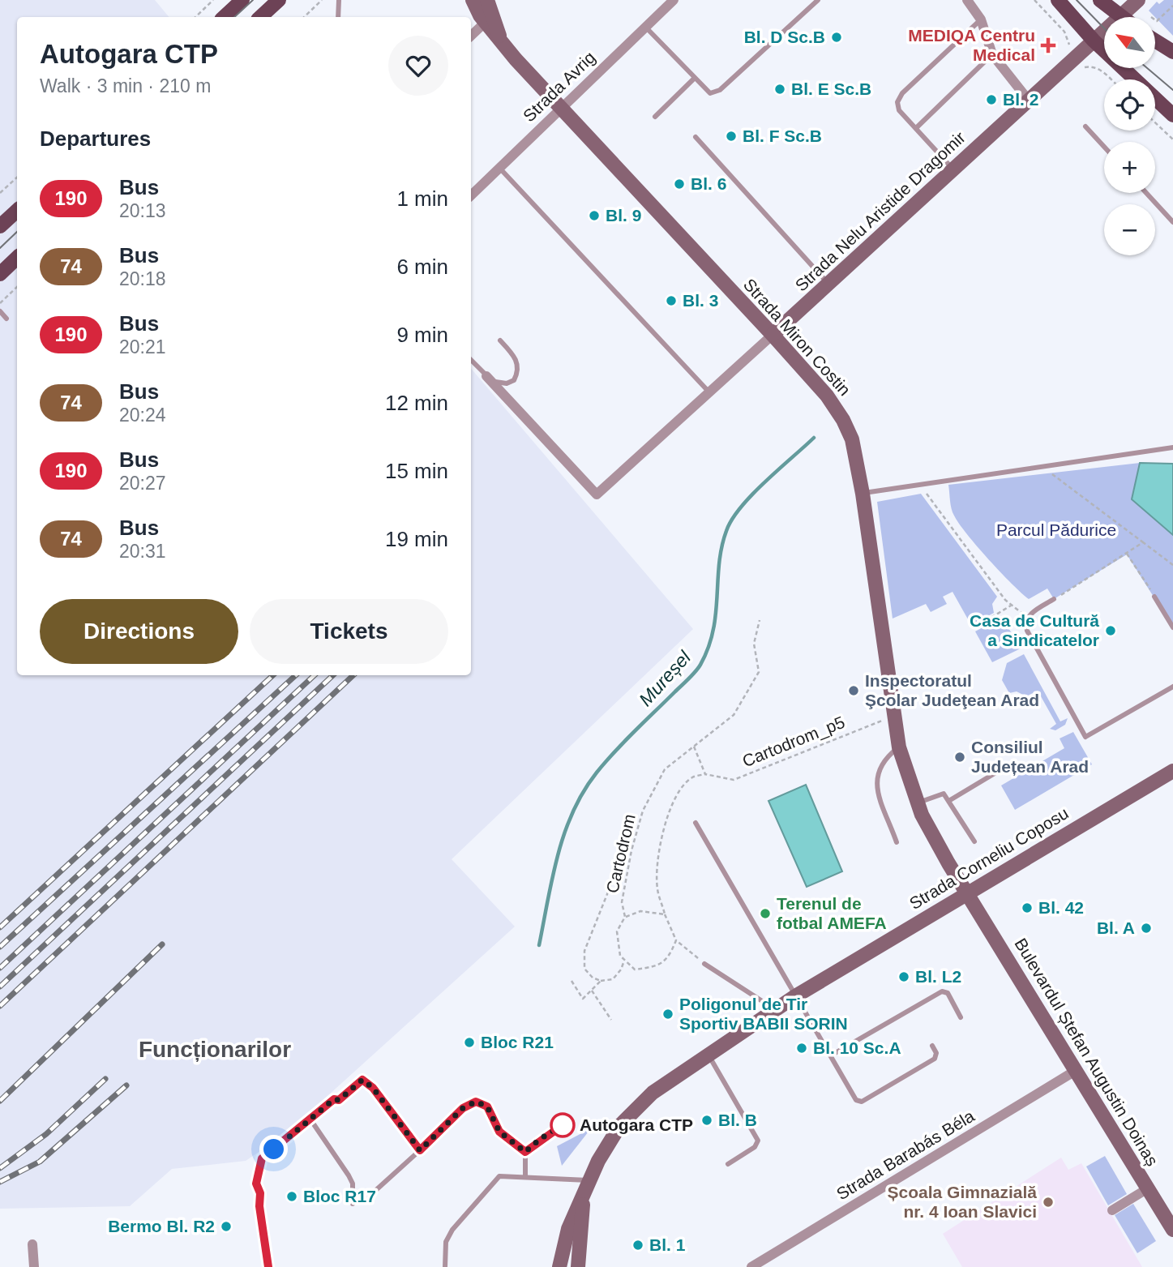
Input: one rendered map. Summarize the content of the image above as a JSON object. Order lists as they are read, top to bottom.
{
  "streets": {
    "main road": [
      "Strada Nelu Aristide Dragomir",
      "Strada Miron Costin",
      "Strada Corneliu Coposu",
      "Bulevardul Ștefan Augustin Doinaș"
    ],
    "street": ["Strada Avrig", "Strada Barabás Béla"],
    "path": ["Cartodrom_p5", "Cartodrom"]
  },
  "crossings": [
    ["Strada Avrig", "Strada Miron Costin"],
    ["Strada Nelu Aristide Dragomir", "Strada Miron Costin"],
    ["Strada Miron Costin", "Cartodrom_p5"],
    ["Strada Miron Costin", "Strada Corneliu Coposu"],
    ["Strada Miron Costin", "Bulevardul Ștefan Augustin Doinaș"],
    ["Strada Corneliu Coposu", "Bulevardul Ștefan Augustin Doinaș"],
    ["Bulevardul Ștefan Augustin Doinaș", "Strada Barabás Béla"]
  ],
  "districts": ["Funcționarilor"],
  "water": ["Mureșel"],
  "parks": ["Parcul Pădurice"],
  "places": {
    "other": [
      "Bl. D Sc.B",
      "Bl. E Sc.B",
      "Bl. 2",
      "Bl. F Sc.B",
      "Bl. 6",
      "Bl. 9",
      "Bl. 3",
      "Casa de Cultură a Sindicatelor",
      "Inspectoratul Şcolar Judeţean Arad",
      "Consiliul Județean Arad",
      "Bl. 42",
      "Terenul de fotbal AMEFA",
      "Bl. A",
      "Bl. L2",
      "Poligonul de Tir Sportiv BABII SORIN",
      "Bloc R21",
      "Bl. 10 Sc.A",
      "Bl. B",
      "Autogara CTP",
      "Bloc R17",
      "Școala Gimnazială nr. 4 Ioan Slavici",
      "Bermo Bl. R2",
      "Bl. 1"
    ],
    "health": ["MEDIQA Centru Medical"]
  },
  "lines": ["bus line 190"],
  "north": "top left",
  "page": {
    "map_buttons": ["+", "−"],
    "heading": [
      ["Autogara CTP", "Walk · 3 min · 210 m"],
      "Departures"
    ],
    "list": [
      {
        "mark": "190",
        "name": "Bus",
        "note": "20:13",
        "value": "1 min"
      },
      {
        "mark": "74",
        "name": "Bus",
        "note": "20:18",
        "value": "6 min"
      },
      {
        "mark": "190",
        "name": "Bus",
        "note": "20:21",
        "value": "9 min"
      },
      {
        "mark": "74",
        "name": "Bus",
        "note": "20:24",
        "value": "12 min"
      },
      {
        "mark": "190",
        "name": "Bus",
        "note": "20:27",
        "value": "15 min"
      },
      {
        "mark": "74",
        "name": "Bus",
        "note": "20:31",
        "value": "19 min"
      }
    ],
    "buttons": ["Directions", "Tickets"]
  }
}
